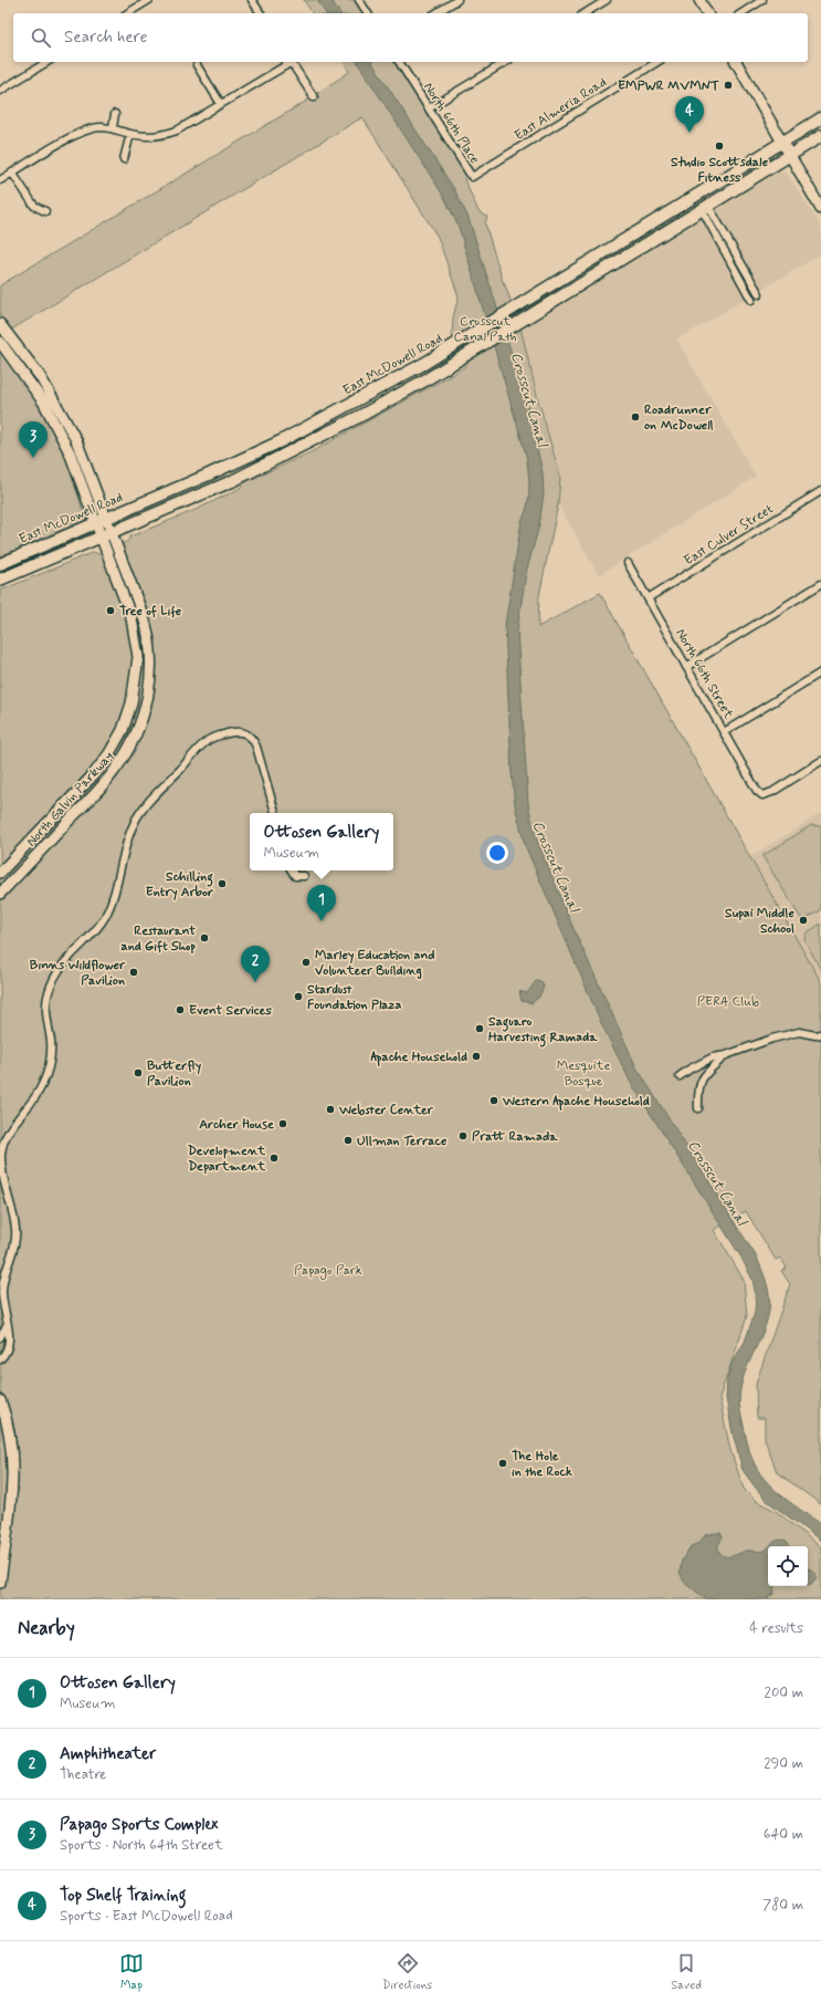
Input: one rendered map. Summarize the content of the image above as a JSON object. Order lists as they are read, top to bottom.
{
  "streets": {
    "main road": ["East McDowell Road", "North Galvin Parkway"],
    "street": [
      "East Almeria Road",
      "North 66th Place",
      "East Culver Street",
      "North 66th Street"
    ]
  },
  "crossings": [
    ["East Almeria Road", "North 66th Place"],
    ["East McDowell Road", "North Galvin Parkway"],
    ["East Culver Street", "North 66th Street"]
  ],
  "water": ["Crosscut Canal"],
  "parks": [
    "Crosscut Canal Path",
    "PERA Club",
    "Mesquite Bosque",
    "Papago Park"
  ],
  "places": [
    "EMPWR MVMNT",
    "Studio Scottsdale Fitness",
    "Roadrunner on McDowell",
    "Tree of Life",
    "Schilling Entry Arbor",
    "Supai Middle School",
    "Restaurant and Gift Shop",
    "Marley Education and Volunteer Building",
    "Binns Wildflower Pavilion",
    "Stardust Foundation Plaza",
    "Event Services",
    "Saguaro Harvesting Ramada",
    "Apache Household",
    "Butterfly Pavilion",
    "Western Apache Household",
    "Webster Center",
    "Archer House",
    "Pratt Ramada",
    "Ullman Terrace",
    "Development Department",
    "The Hole in the Rock"
  ],
  "page": {
    "search": "Search here",
    "pins": [
      "4",
      "3",
      "1",
      "2"
    ],
    "popup": ["Ottosen Gallery", "Museum"],
    "heading": ["Nearby", "4 results"],
    "list": [
      {
        "mark": "1",
        "name": "Ottosen Gallery",
        "note": "Museum",
        "value": "200 m"
      },
      {
        "mark": "2",
        "name": "Amphitheater",
        "note": "Theatre",
        "value": "290 m"
      },
      {
        "mark": "3",
        "name": "Papago Sports Complex",
        "note": "Sports · North 64th Street",
        "value": "640 m"
      },
      {
        "mark": "4",
        "name": "Top Shelf Training",
        "note": "Sports · East McDowell Road",
        "value": "780 m"
      }
    ],
    "nav": ["Map", "Directions", "Saved"]
  }
}
